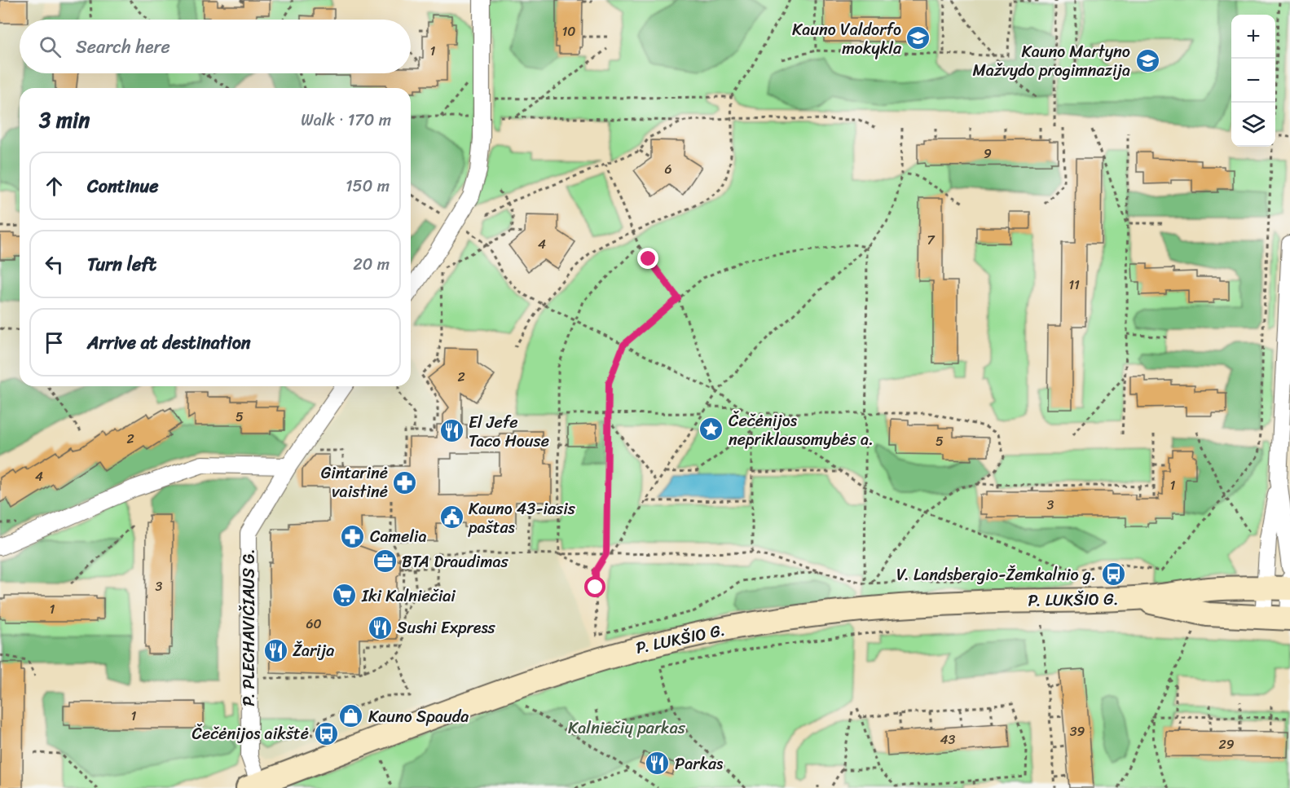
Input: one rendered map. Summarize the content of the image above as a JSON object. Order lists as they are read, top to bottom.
{
  "streets": {
    "main road": ["P. LUKŠIO G."],
    "street": ["P. PLECHAVIČIAUS G."]
  },
  "crossings": [
    ["P. LUKŠIO G.", "P. PLECHAVIČIAUS G."]
  ],
  "parks": ["Kalniečių parkas"],
  "places": {
    "school or university": ["Kauno Valdorfo mokykla", "Kauno Martyno Mažvydo progimnazija"],
    "place": ["Čečėnijos nepriklausomybės a."],
    "restaurant": [
      "El Jefe Taco House",
      "Sushi Express",
      "Žarija",
      "Parkas"
    ],
    "pharmacy": ["Gintarinė vaistinė", "Camelia"],
    "public building": ["Kauno 43-iasis paštas"],
    "office": ["BTA Draudimas"],
    "bus stop": ["V. Landsbergio-Žemkalnio g.", "Čečėnijos aikštė"],
    "supermarket": ["Iki Kalniečiai"],
    "shop": ["Kauno Spauda"]
  },
  "house_numbers": [
    "10",
    "1",
    "9",
    "6",
    "7",
    "4",
    "11",
    "2",
    "5",
    "2",
    "5",
    "4",
    "1",
    "3",
    "3",
    "1",
    "60",
    "1",
    "39",
    "43",
    "29"
  ],
  "page": {
    "map_buttons": ["+", "−"],
    "search": "Search here",
    "heading": ["3 min", "Walk · 170 m"],
    "list": [
      ["Continue", "150 m"],
      ["Turn left", "20 m"],
      "Arrive at destination"
    ]
  }
}
